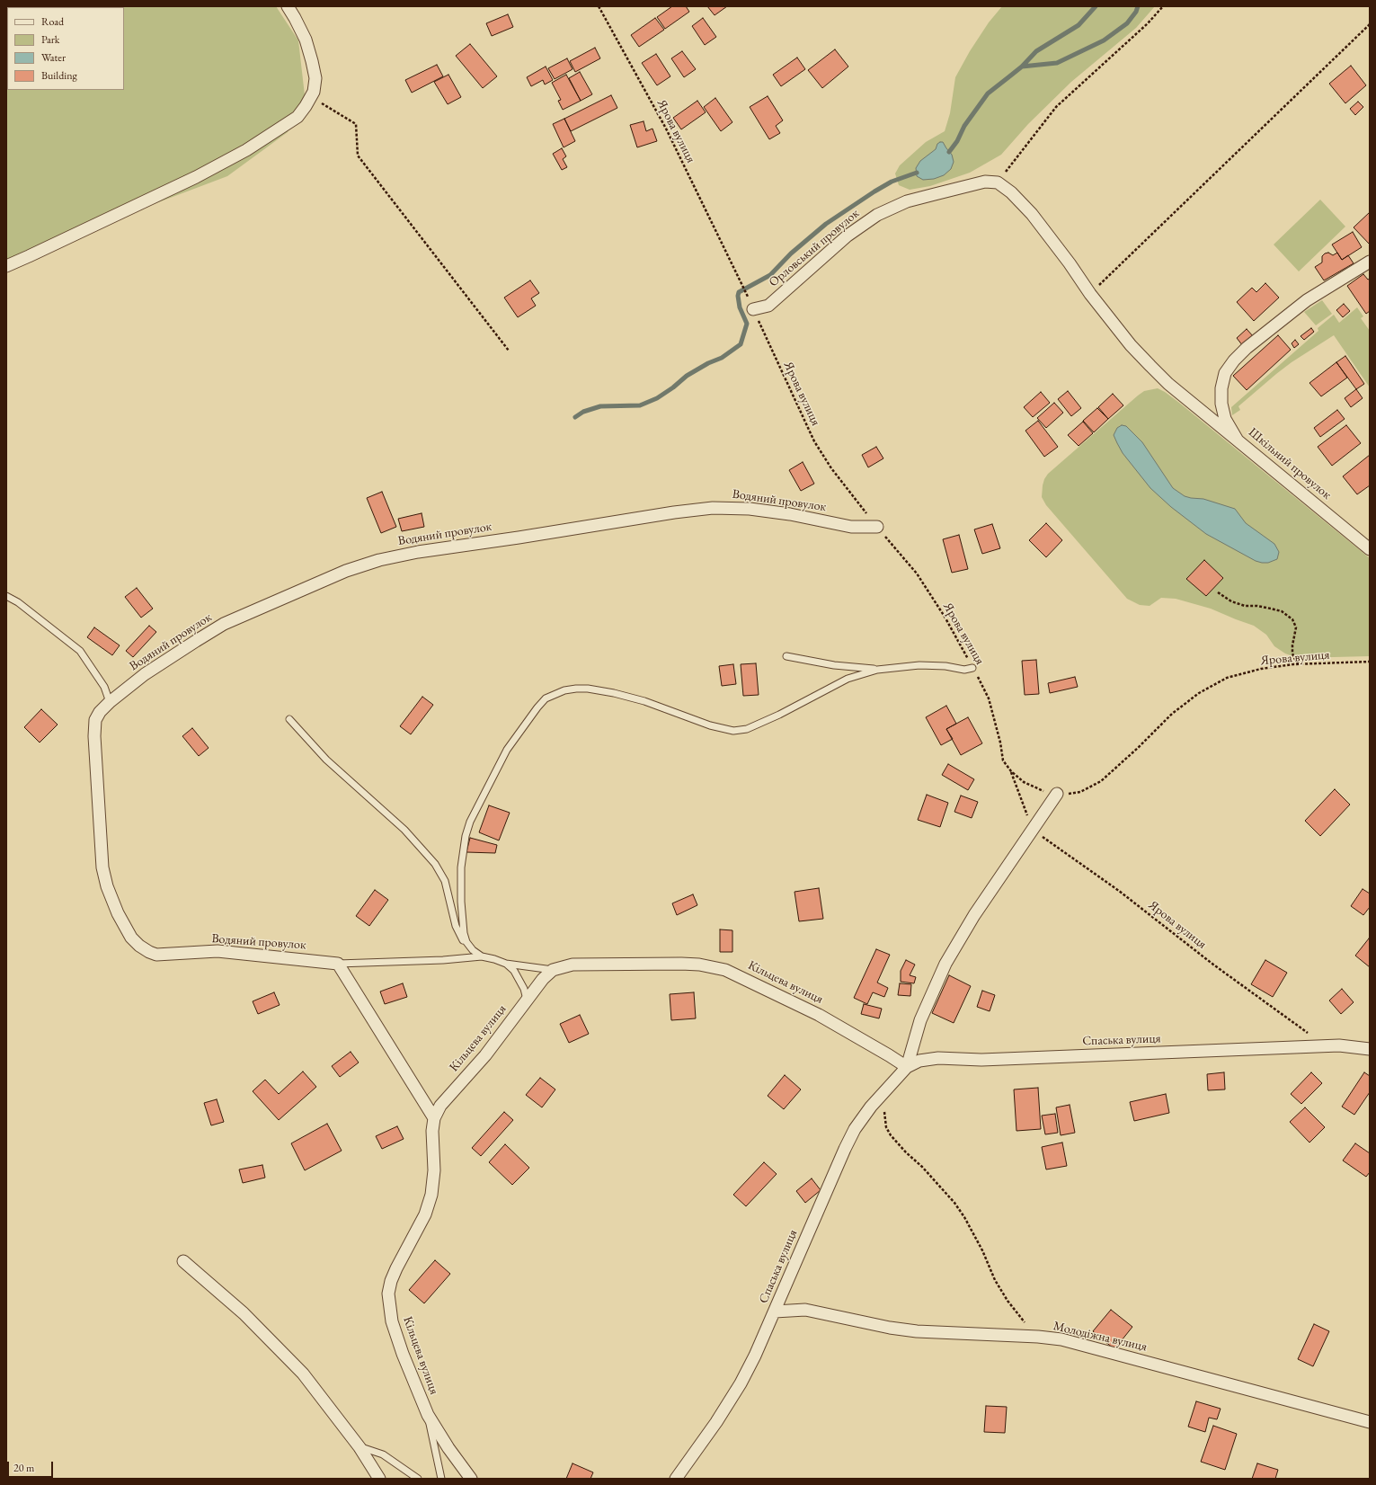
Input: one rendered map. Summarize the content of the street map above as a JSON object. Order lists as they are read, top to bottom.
{
  "streets": {
    "street": [
      "Орловський провулок",
      "Шкільний провулок",
      "Водяний провулок",
      "Кільцева вулиця",
      "Спаська вулиця",
      "Молодіжна вулиця"
    ],
    "path": ["Ярова вулиця"]
  },
  "crossings": [
    ["Ярова вулиця", "Орловський провулок"],
    ["Ярова вулиця", "Водяний провулок"],
    ["Ярова вулиця", "Спаська вулиця"],
    ["Кільцева вулиця", "Спаська вулиця"],
    ["Спаська вулиця", "Молодіжна вулиця"]
  ],
  "legend": [
    "Road",
    "Park",
    "Water",
    "Building"
  ],
  "scale_bar": "20 m"
}
